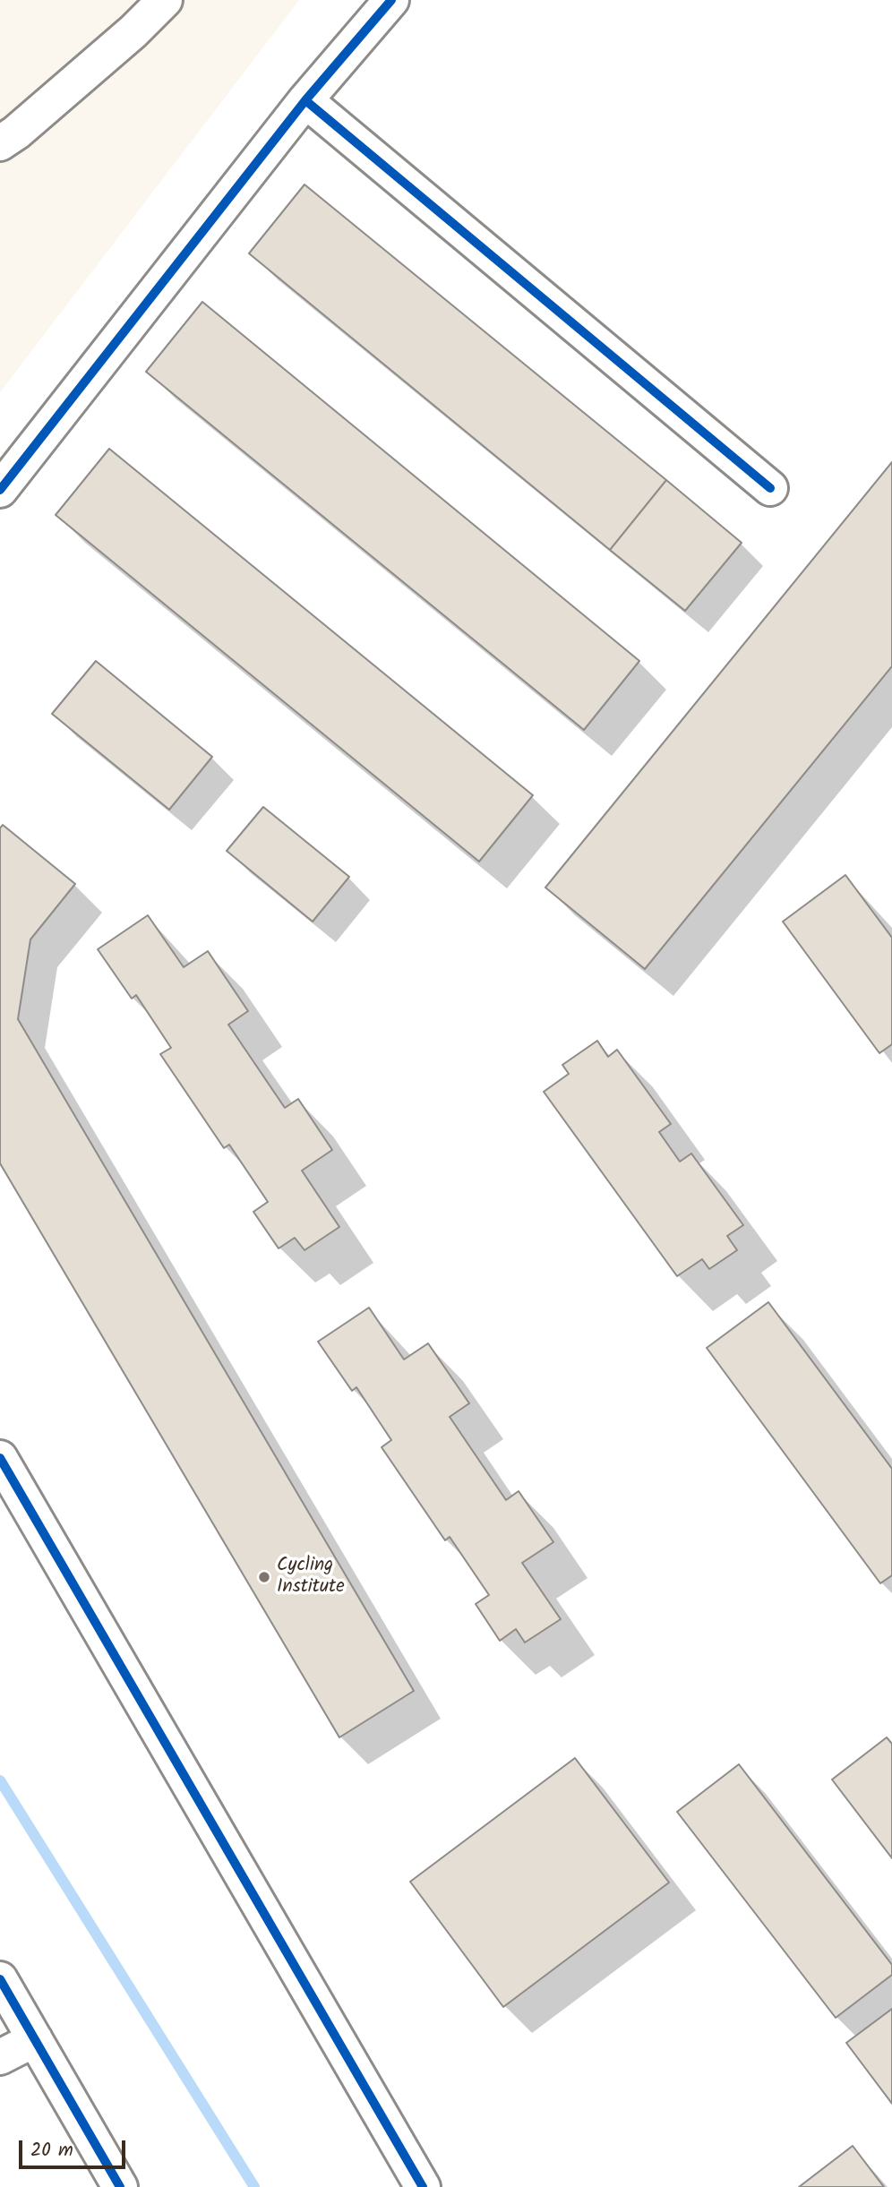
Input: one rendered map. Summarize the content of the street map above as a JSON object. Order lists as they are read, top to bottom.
{
  "places": ["Cycling Institute"],
  "scale_bar": "20 m"
}
